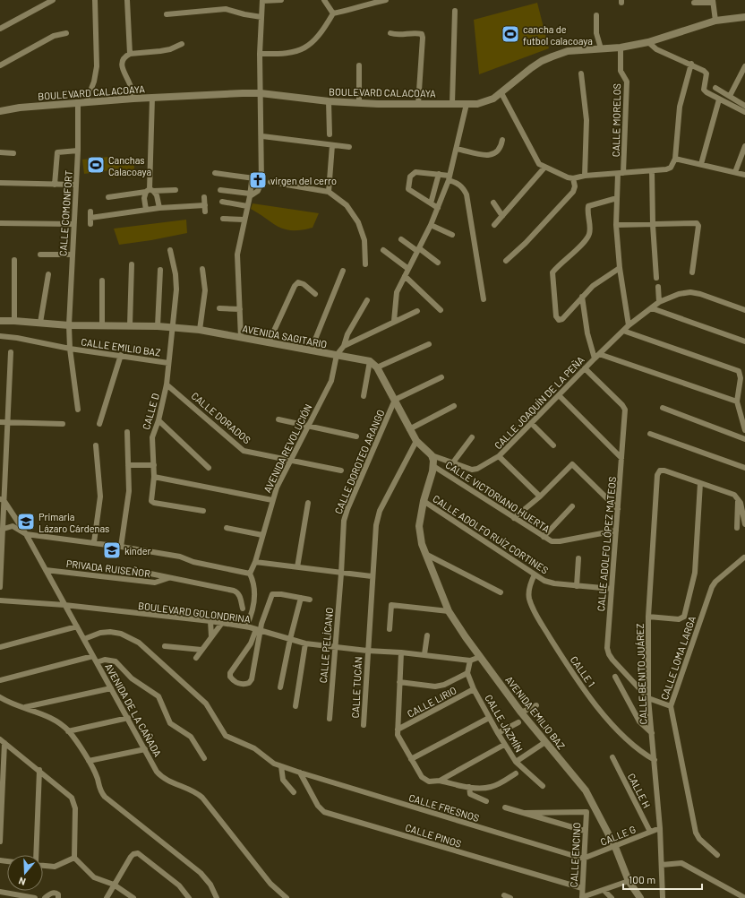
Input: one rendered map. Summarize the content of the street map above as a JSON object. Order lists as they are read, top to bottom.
{
  "streets": {
    "street": [
      "BOULEVARD CALACOAYA",
      "CALLE MORELOS",
      "CALLE COMONFORT",
      "AVENIDA SAGITARIO",
      "CALLE EMILIO BAZ",
      "CALLE JOAQUÍN DE LA PEÑA",
      "CALLE D",
      "CALLE DORADOS",
      "AVENIDA REVOLUCIÓN",
      "CALLE DOROTEO ARANGO",
      "CALLE VICTORIANO HUERTA",
      "CALLE ADOLFO RUÍZ CORTINES",
      "CALLE ADOLFO LÓPEZ MATEOS",
      "PRIVADA RUISEÑOR",
      "BOULEVARD GOLONDRINA",
      "CALLE PELÍCANO",
      "CALLE LOMA LARGA",
      "CALLE 1",
      "CALLE BENITO JUÁREZ",
      "CALLE TUCÁN",
      "CALLE LIRIO",
      "AVENIDA DE LA CAÑADA",
      "AVENIDA EMILIO BAZ",
      "CALLE JAZMÍN",
      "CALLE H",
      "CALLE FRESNOS",
      "CALLE PINOS",
      "CALLE G",
      "CALLE ENCINO"
    ]
  },
  "crossings": [
    ["BOULEVARD CALACOAYA", "CALLE MORELOS"],
    ["BOULEVARD CALACOAYA", "CALLE COMONFORT"],
    ["CALLE MORELOS", "CALLE JOAQUÍN DE LA PEÑA"],
    ["CALLE COMONFORT", "AVENIDA SAGITARIO"],
    ["CALLE COMONFORT", "CALLE EMILIO BAZ"],
    ["AVENIDA SAGITARIO", "CALLE D"],
    ["AVENIDA SAGITARIO", "AVENIDA REVOLUCIÓN"],
    ["CALLE EMILIO BAZ", "CALLE D"],
    ["CALLE JOAQUÍN DE LA PEÑA", "CALLE ADOLFO LÓPEZ MATEOS"],
    ["CALLE D", "CALLE DORADOS"],
    ["CALLE DORADOS", "AVENIDA REVOLUCIÓN"],
    ["CALLE DOROTEO ARANGO", "CALLE PELÍCANO"],
    ["CALLE VICTORIANO HUERTA", "CALLE ADOLFO LÓPEZ MATEOS"],
    ["CALLE ADOLFO RUÍZ CORTINES", "CALLE ADOLFO LÓPEZ MATEOS"],
    ["CALLE ADOLFO RUÍZ CORTINES", "CALLE 1"],
    ["CALLE ADOLFO RUÍZ CORTINES", "AVENIDA EMILIO BAZ"],
    ["CALLE ADOLFO LÓPEZ MATEOS", "CALLE LOMA LARGA"],
    ["CALLE ADOLFO LÓPEZ MATEOS", "CALLE BENITO JUÁREZ"],
    ["PRIVADA RUISEÑOR", "AVENIDA DE LA CAÑADA"],
    ["BOULEVARD GOLONDRINA", "CALLE PELÍCANO"],
    ["BOULEVARD GOLONDRINA", "CALLE TUCÁN"],
    ["BOULEVARD GOLONDRINA", "AVENIDA DE LA CAÑADA"],
    ["CALLE 1", "CALLE BENITO JUÁREZ"],
    ["CALLE BENITO JUÁREZ", "CALLE G"],
    ["CALLE LIRIO", "CALLE JAZMÍN"],
    ["AVENIDA DE LA CAÑADA", "CALLE FRESNOS"],
    ["AVENIDA EMILIO BAZ", "CALLE G"],
    ["CALLE H", "CALLE G"],
    ["CALLE FRESNOS", "CALLE PINOS"],
    ["CALLE FRESNOS", "CALLE G"],
    ["CALLE FRESNOS", "CALLE ENCINO"],
    ["CALLE PINOS", "CALLE ENCINO"],
    ["CALLE G", "CALLE ENCINO"]
  ],
  "places": {
    "sports": ["cancha de futbol calacoaya", "Canchas Calacoaya"],
    "church": ["virgen del cerro"],
    "school or university": ["Primaria Lázaro Cárdenas", "kínder"]
  },
  "scale_bar": "100 m",
  "north": "bottom"
}
